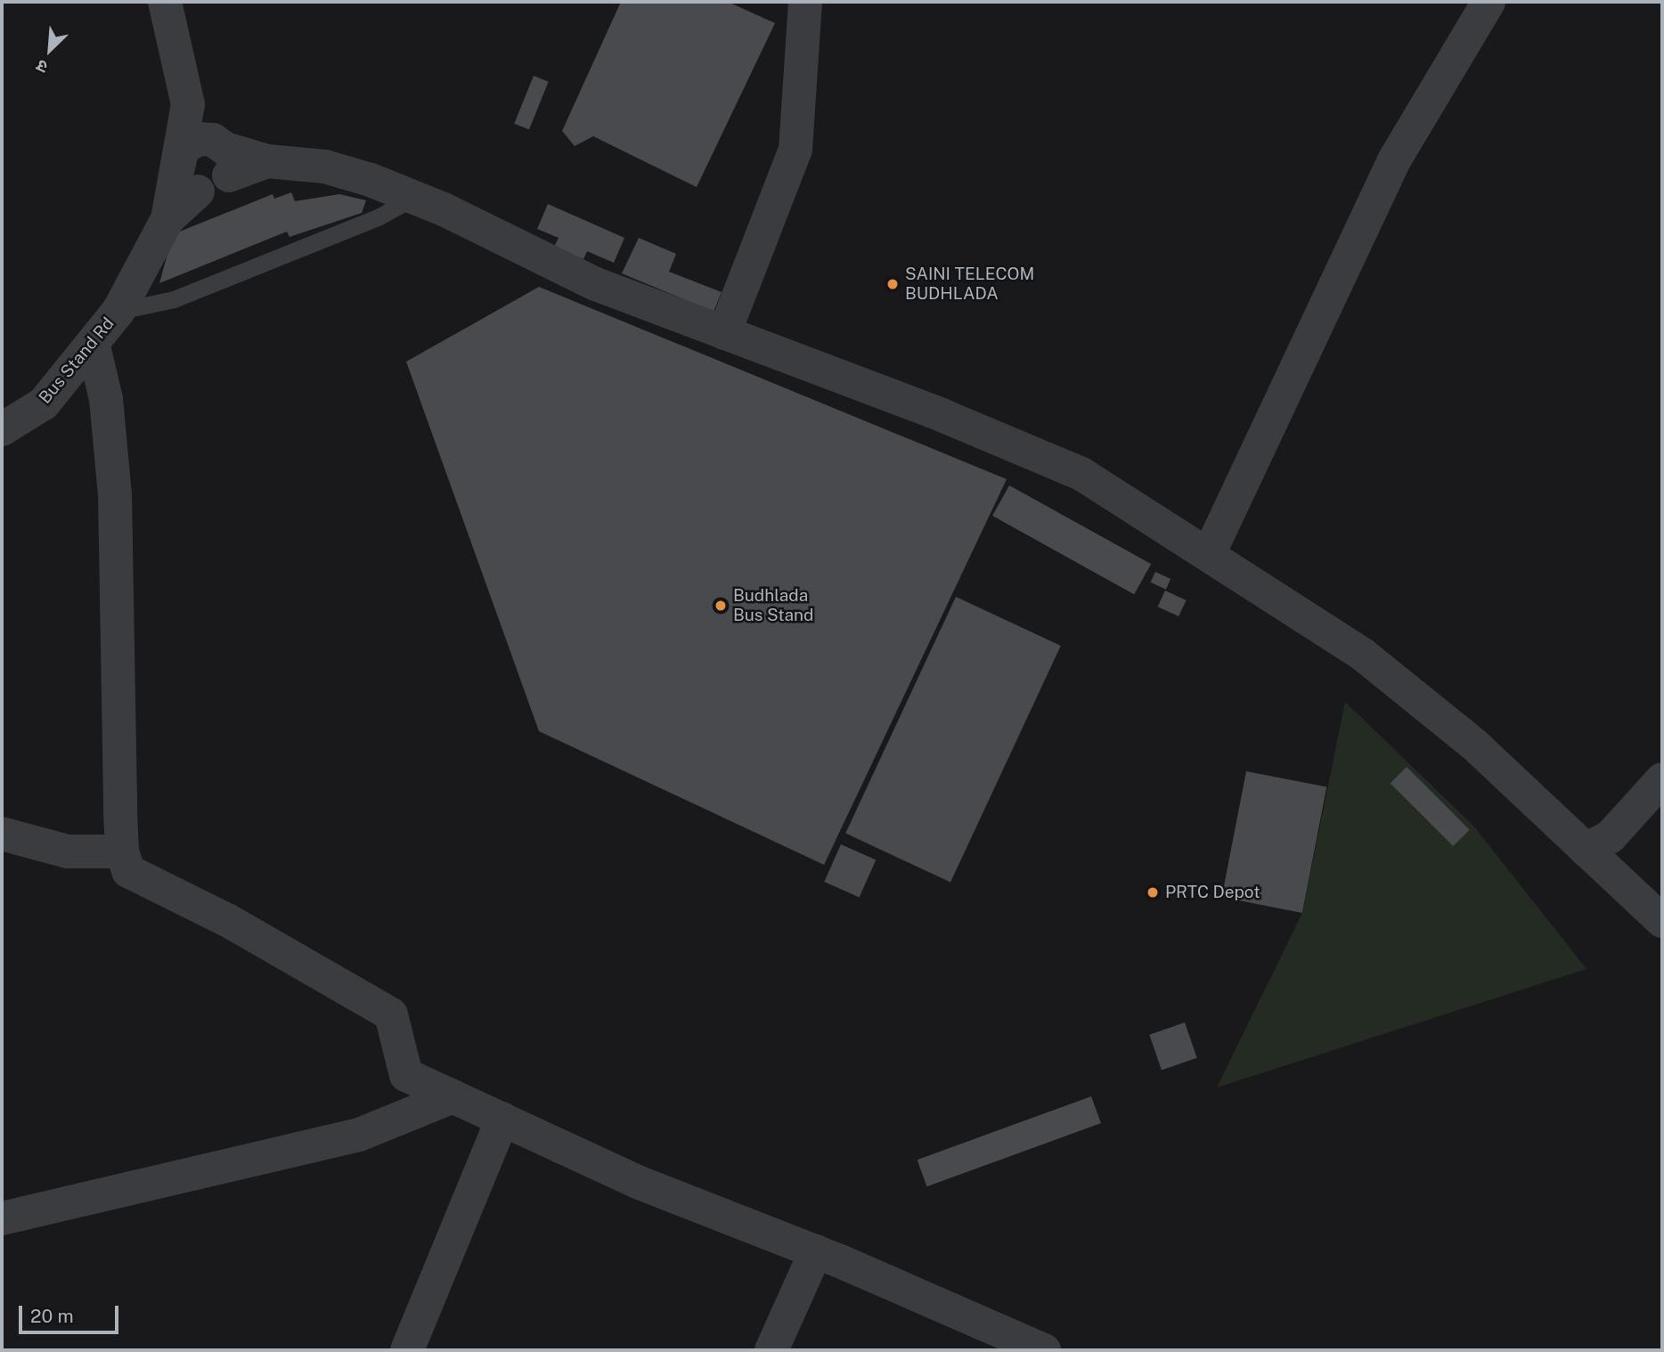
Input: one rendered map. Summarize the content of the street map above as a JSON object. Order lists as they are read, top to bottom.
{
  "streets": {
    "street": ["Bus Stand Rd"]
  },
  "places": ["SAINI TELECOM BUDHLADA", "Budhlada Bus Stand", "PRTC Depot"],
  "scale_bar": "20 m",
  "north": "bottom left"
}
